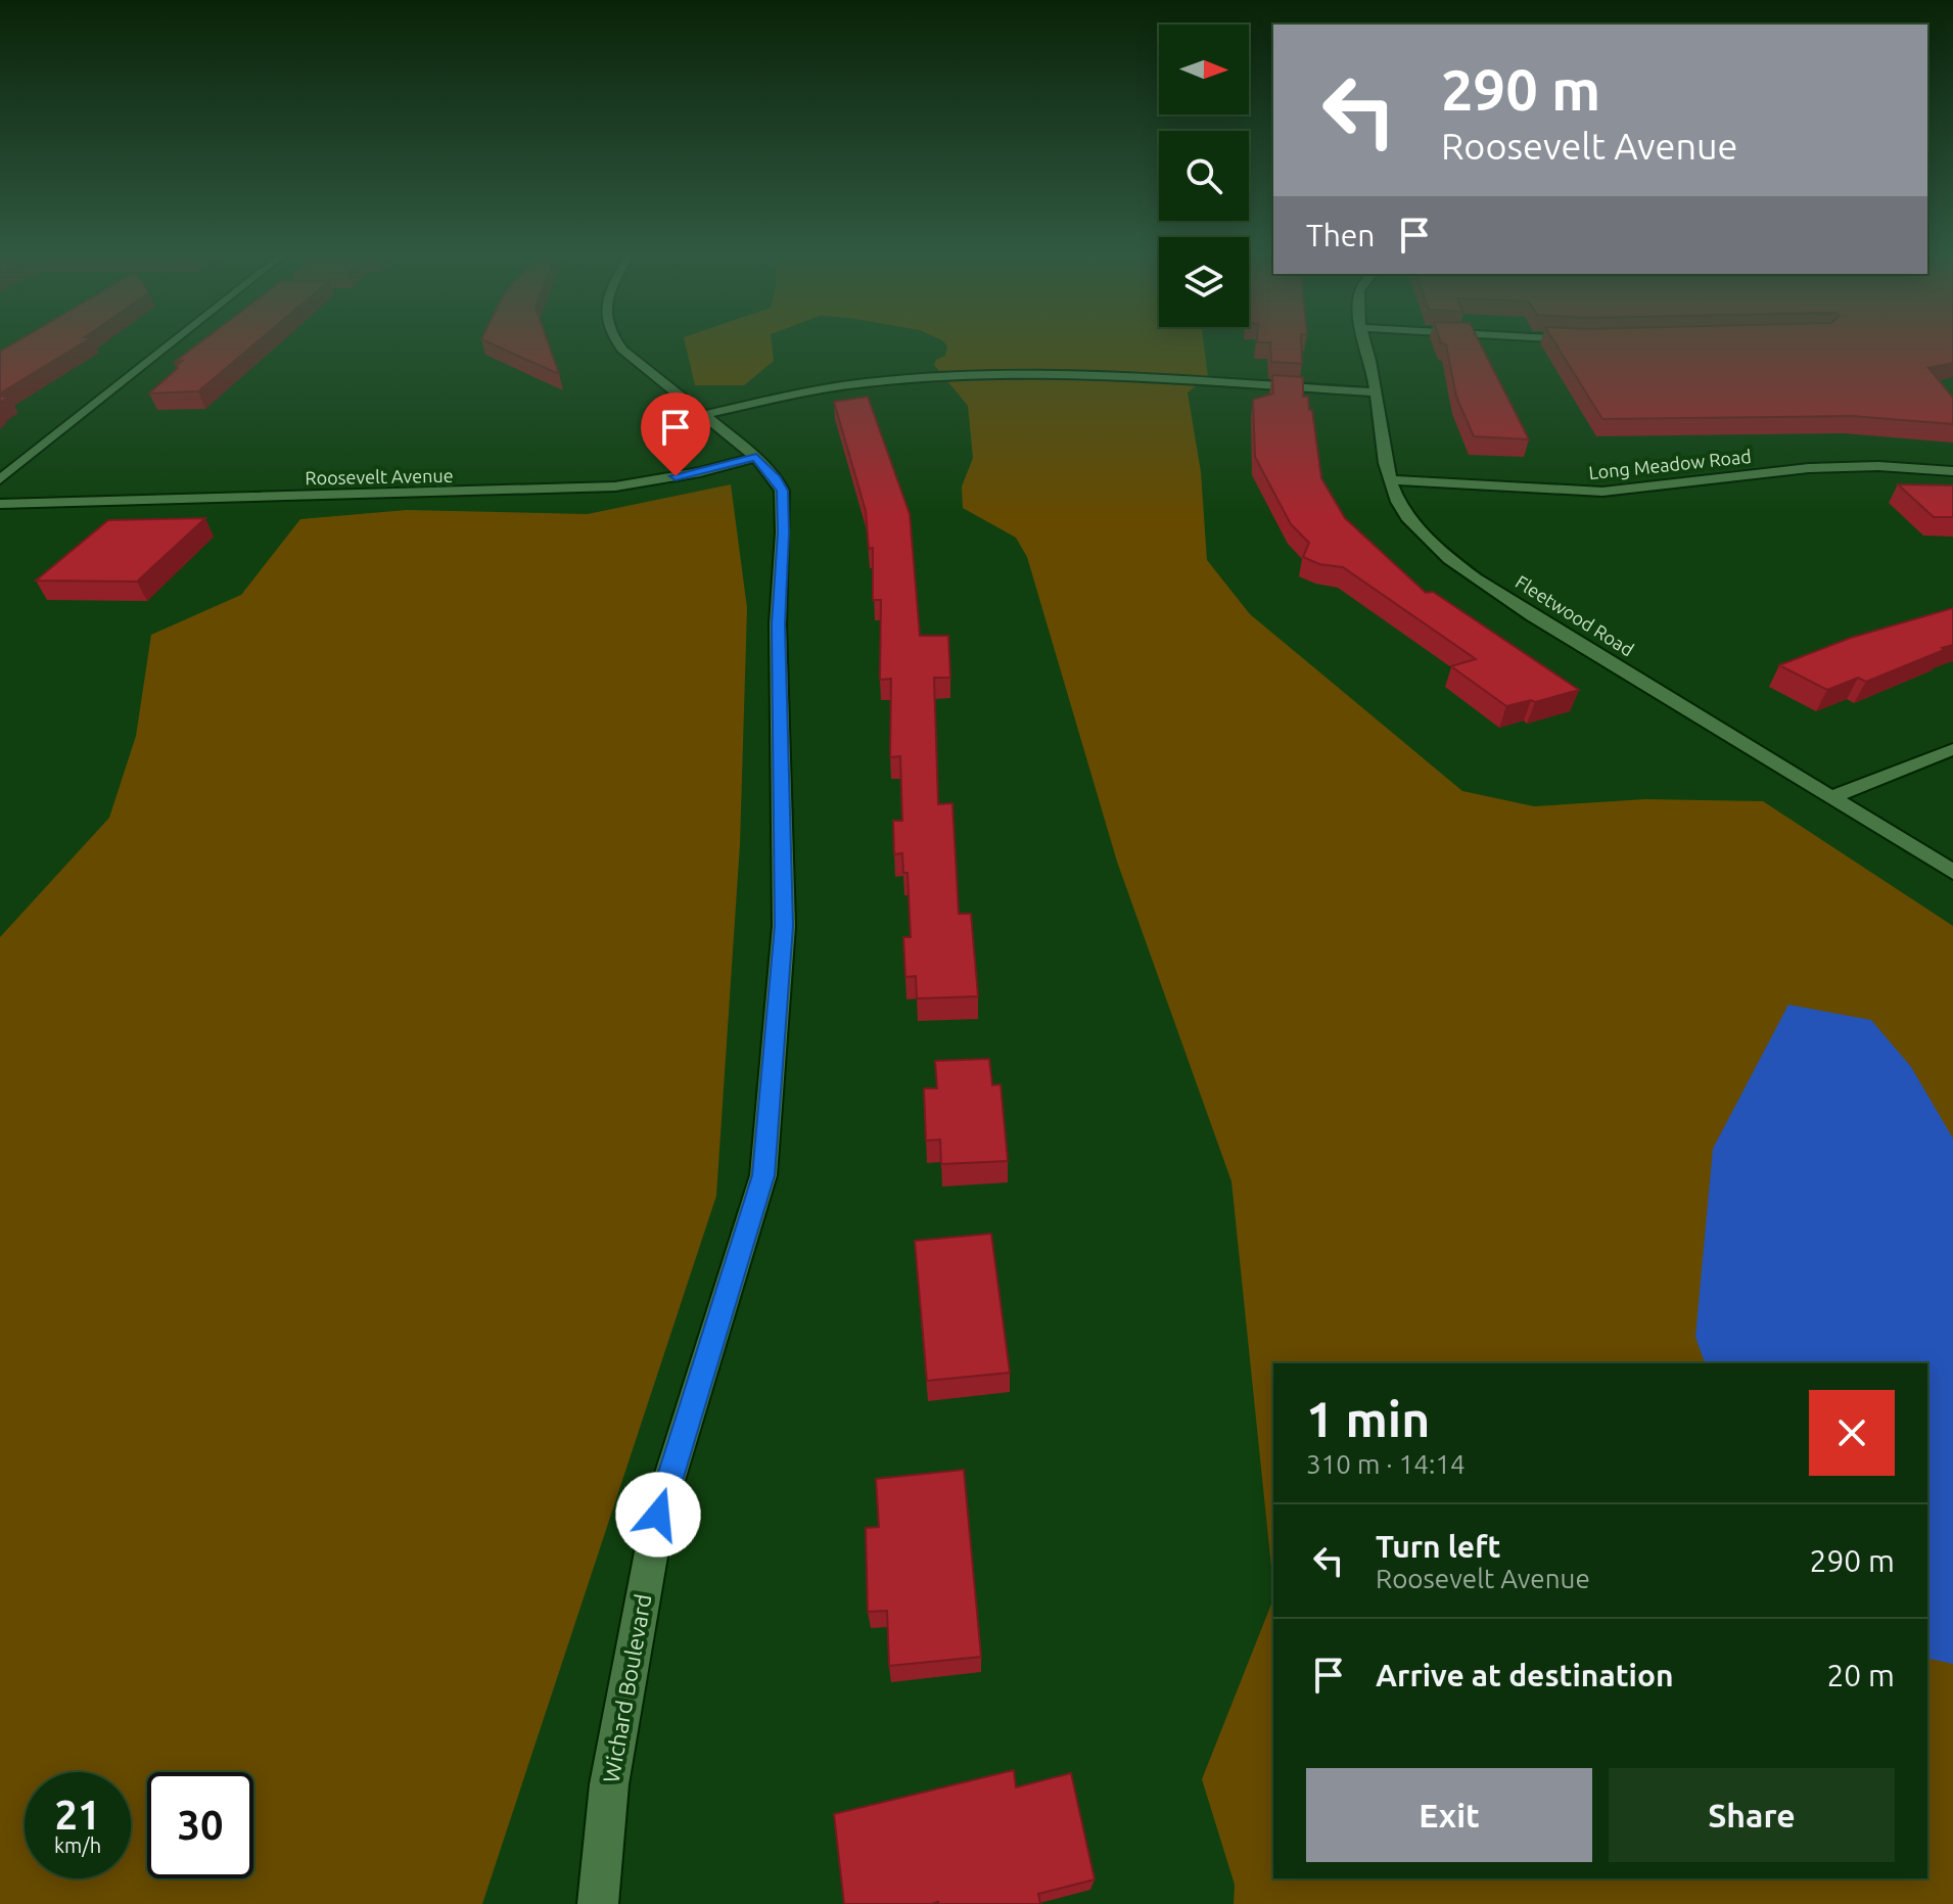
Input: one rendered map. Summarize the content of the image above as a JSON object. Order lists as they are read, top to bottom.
{
  "streets": {
    "street": [
      "Long Meadow Road",
      "Roosevelt Avenue",
      "Fleetwood Road",
      "Wichard Boulevard"
    ]
  },
  "crossings": [
    ["Long Meadow Road", "Fleetwood Road"],
    ["Roosevelt Avenue", "Wichard Boulevard"]
  ],
  "north": "right",
  "page": {
    "turn": ["290 m", "Roosevelt Avenue"],
    "then": "Then",
    "heading": ["1 min", "310 m · 14:14"],
    "list": [
      {
        "name": "Turn left",
        "note": "Roosevelt Avenue",
        "value": "290 m"
      },
      {
        "name": "Arrive at destination",
        "value": "20 m"
      }
    ],
    "buttons": ["Exit", "Share"],
    "speed": "21 km/h",
    "limit": "30"
  }
}
